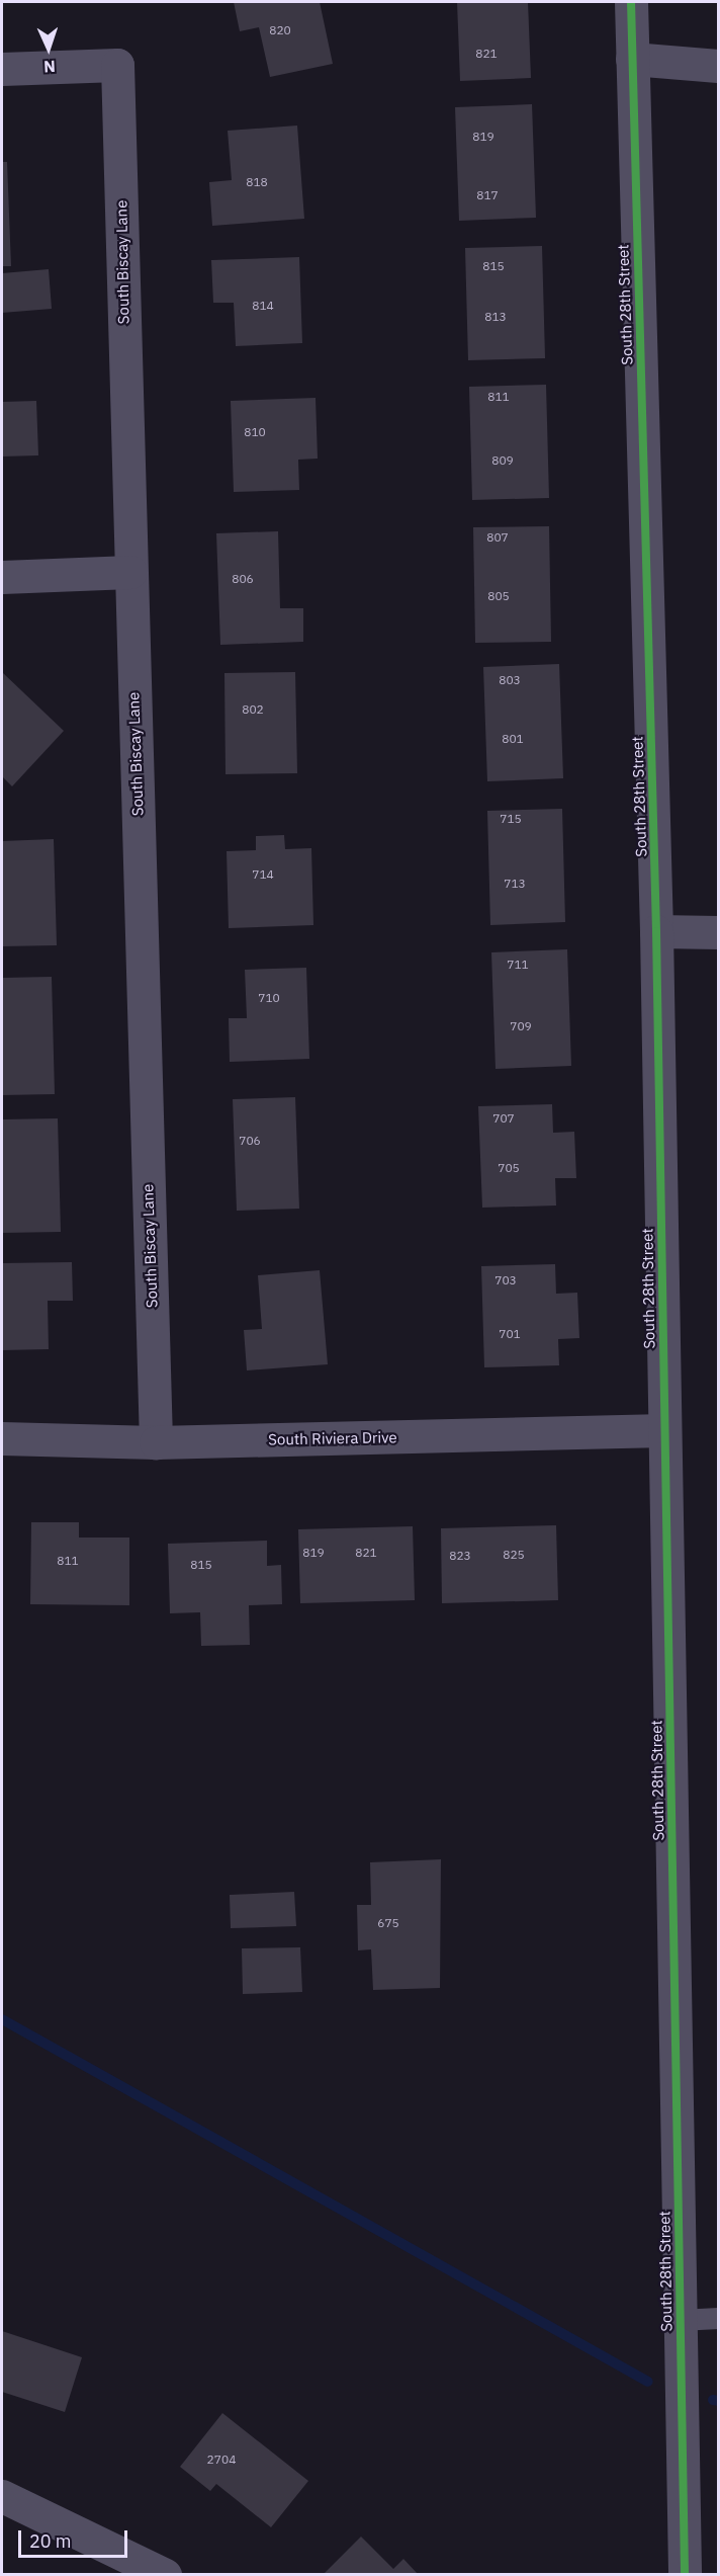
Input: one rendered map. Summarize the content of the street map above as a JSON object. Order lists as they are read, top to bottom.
{
  "streets": {
    "street": ["South Biscay Lane", "South 28th Street", "South Riviera Drive"]
  },
  "crossings": [
    ["South Biscay Lane", "South Riviera Drive"],
    ["South 28th Street", "South Riviera Drive"]
  ],
  "house_numbers": [
    "820",
    "821",
    "819",
    "818",
    "817",
    "815",
    "814",
    "813",
    "811",
    "810",
    "809",
    "807",
    "806",
    "805",
    "803",
    "802",
    "801",
    "715",
    "714",
    "713",
    "711",
    "710",
    "709",
    "707",
    "706",
    "705",
    "703",
    "701",
    "819",
    "821",
    "825",
    "823",
    "811",
    "815",
    "675",
    "2704"
  ],
  "scale_bar": "20 m",
  "north": "bottom"
}
